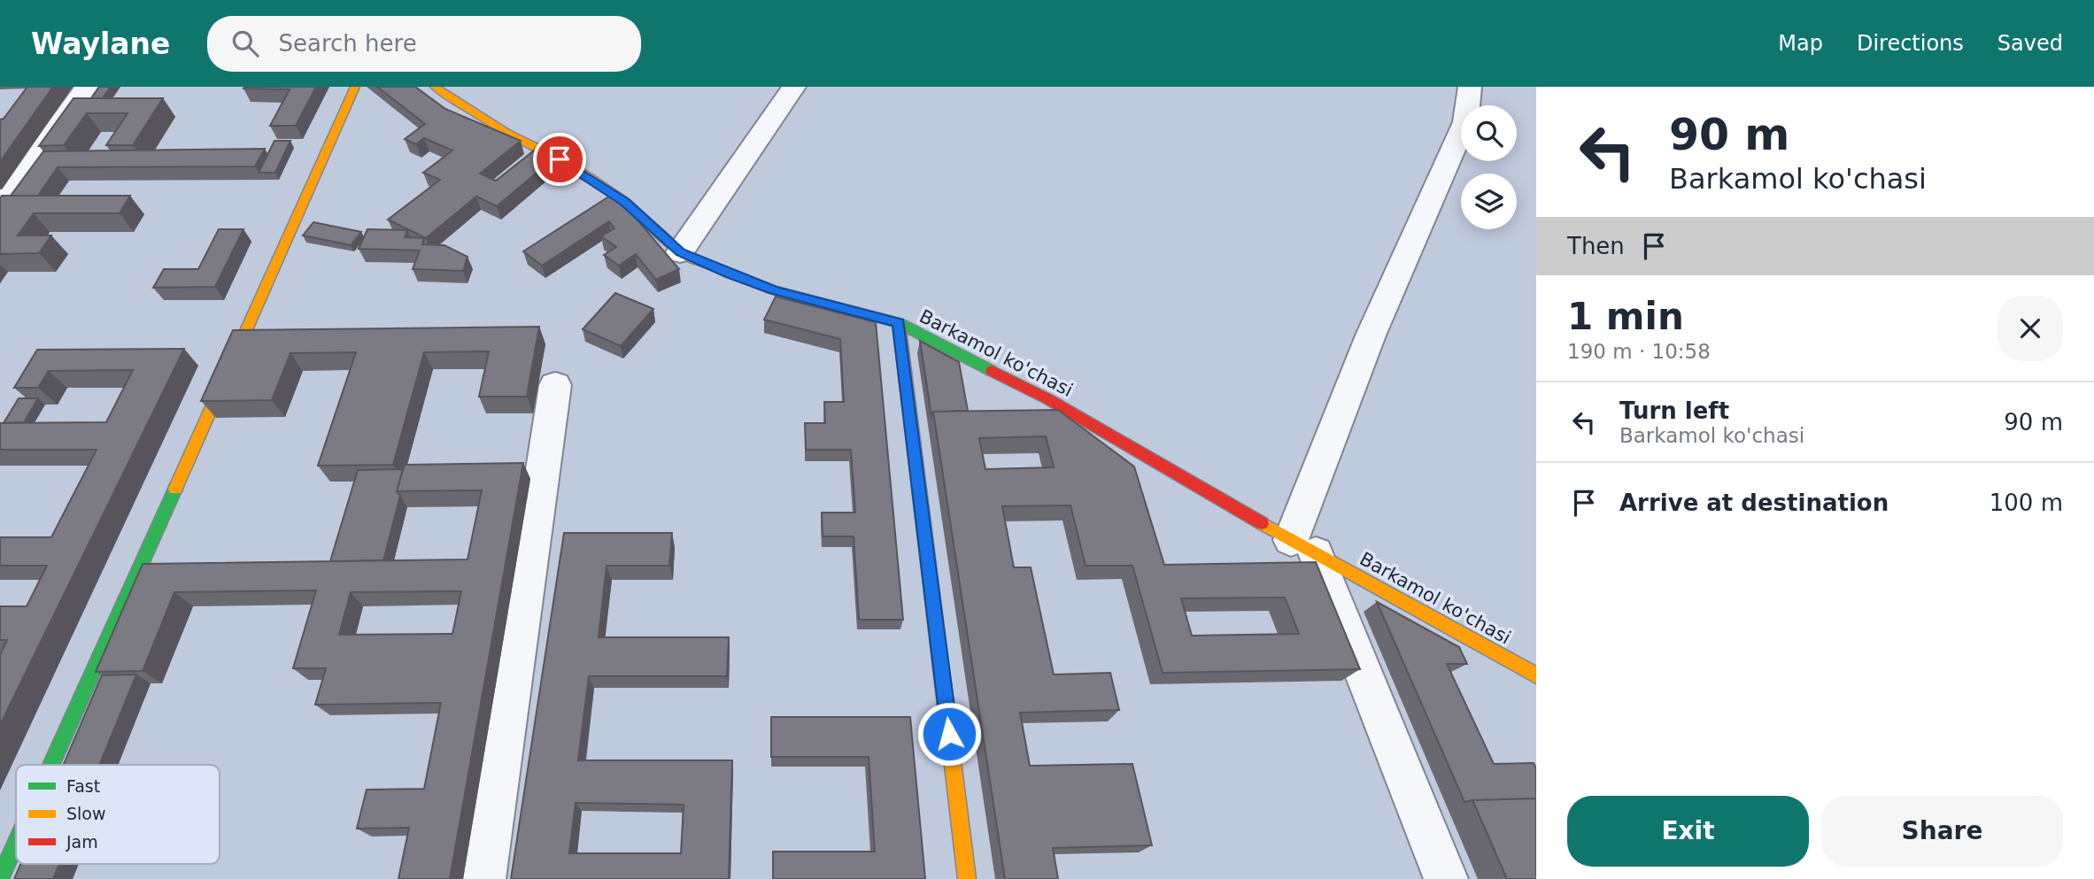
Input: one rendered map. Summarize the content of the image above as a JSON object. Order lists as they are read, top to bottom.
{
  "streets": {
    "street": ["Barkamol ko'chasi"]
  },
  "legend": ["Fast", "Slow", "Jam"],
  "page": {
    "header": "Waylane",
    "search": "Search here",
    "nav": ["Map", "Directions", "Saved"],
    "turn": ["90 m", "Barkamol ko'chasi"],
    "then": "Then",
    "heading": ["1 min", "190 m · 10:58"],
    "list": [
      {
        "name": "Turn left",
        "note": "Barkamol ko'chasi",
        "value": "90 m"
      },
      {
        "name": "Arrive at destination",
        "value": "100 m"
      }
    ],
    "buttons": ["Exit", "Share"]
  }
}
